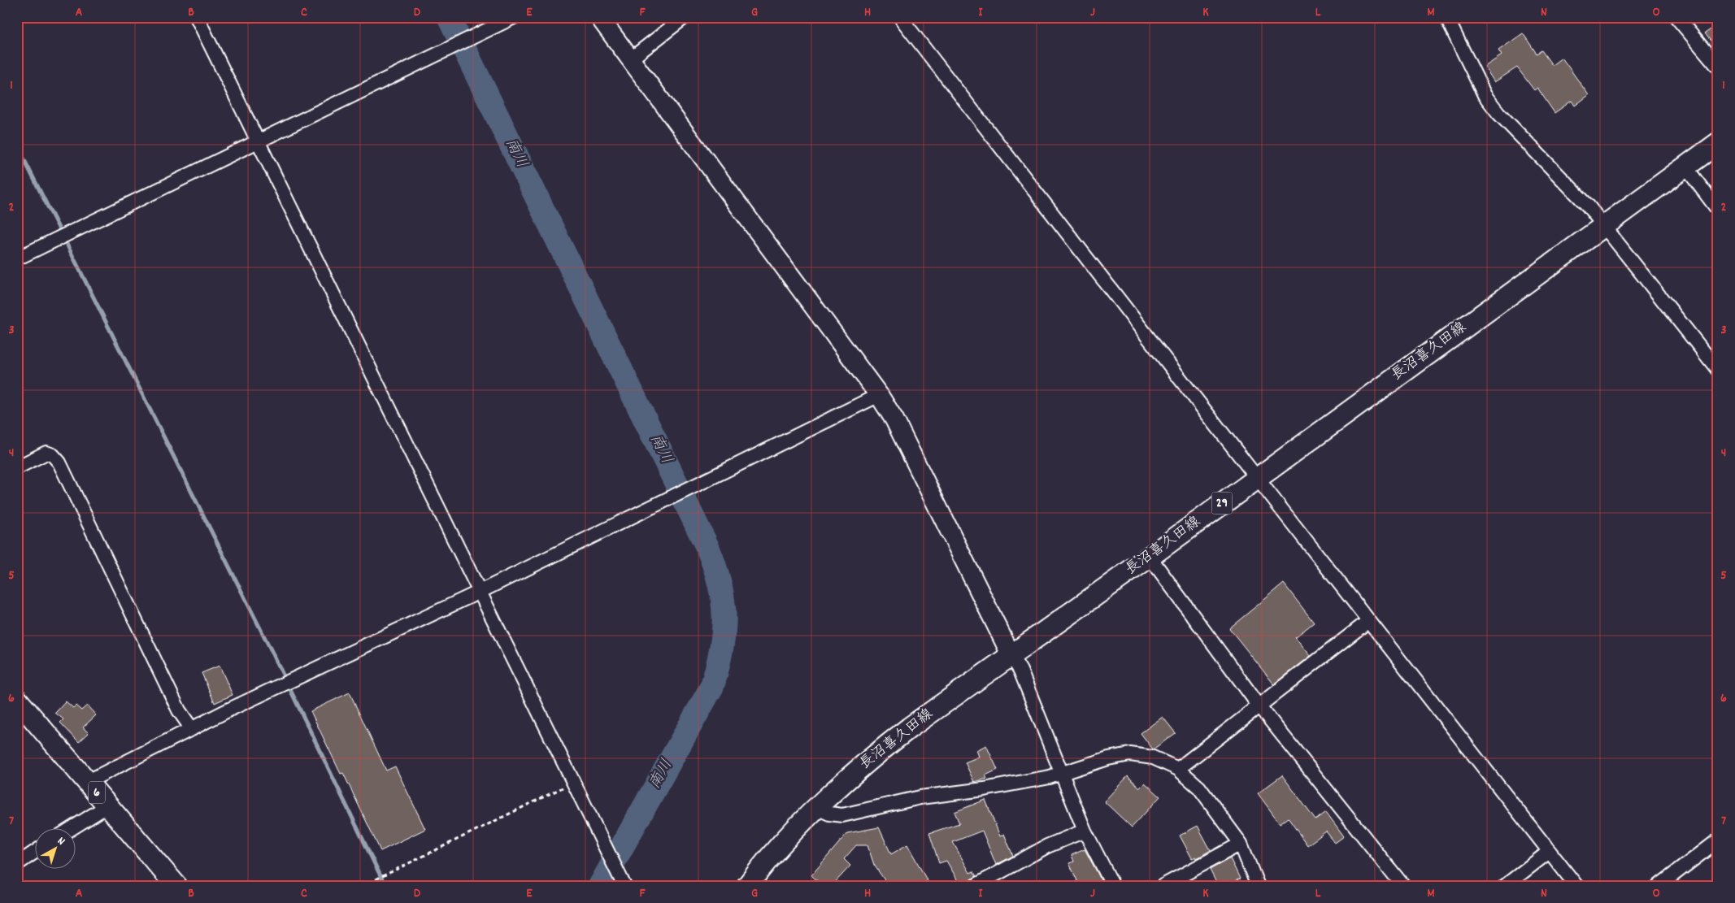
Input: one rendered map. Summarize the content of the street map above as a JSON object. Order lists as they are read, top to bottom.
{
  "streets": {
    "main road": ["長沼喜久田線", "29", "6"]
  },
  "water": ["南川"],
  "north": "top right",
  "grid": {
    "columns": [
      "A",
      "B",
      "C",
      "D",
      "E",
      "F",
      "G",
      "H",
      "I",
      "J",
      "K",
      "L",
      "M",
      "N",
      "O"
    ],
    "rows": [
      "1",
      "2",
      "3",
      "4",
      "5",
      "6",
      "7"
    ]
  }
}
